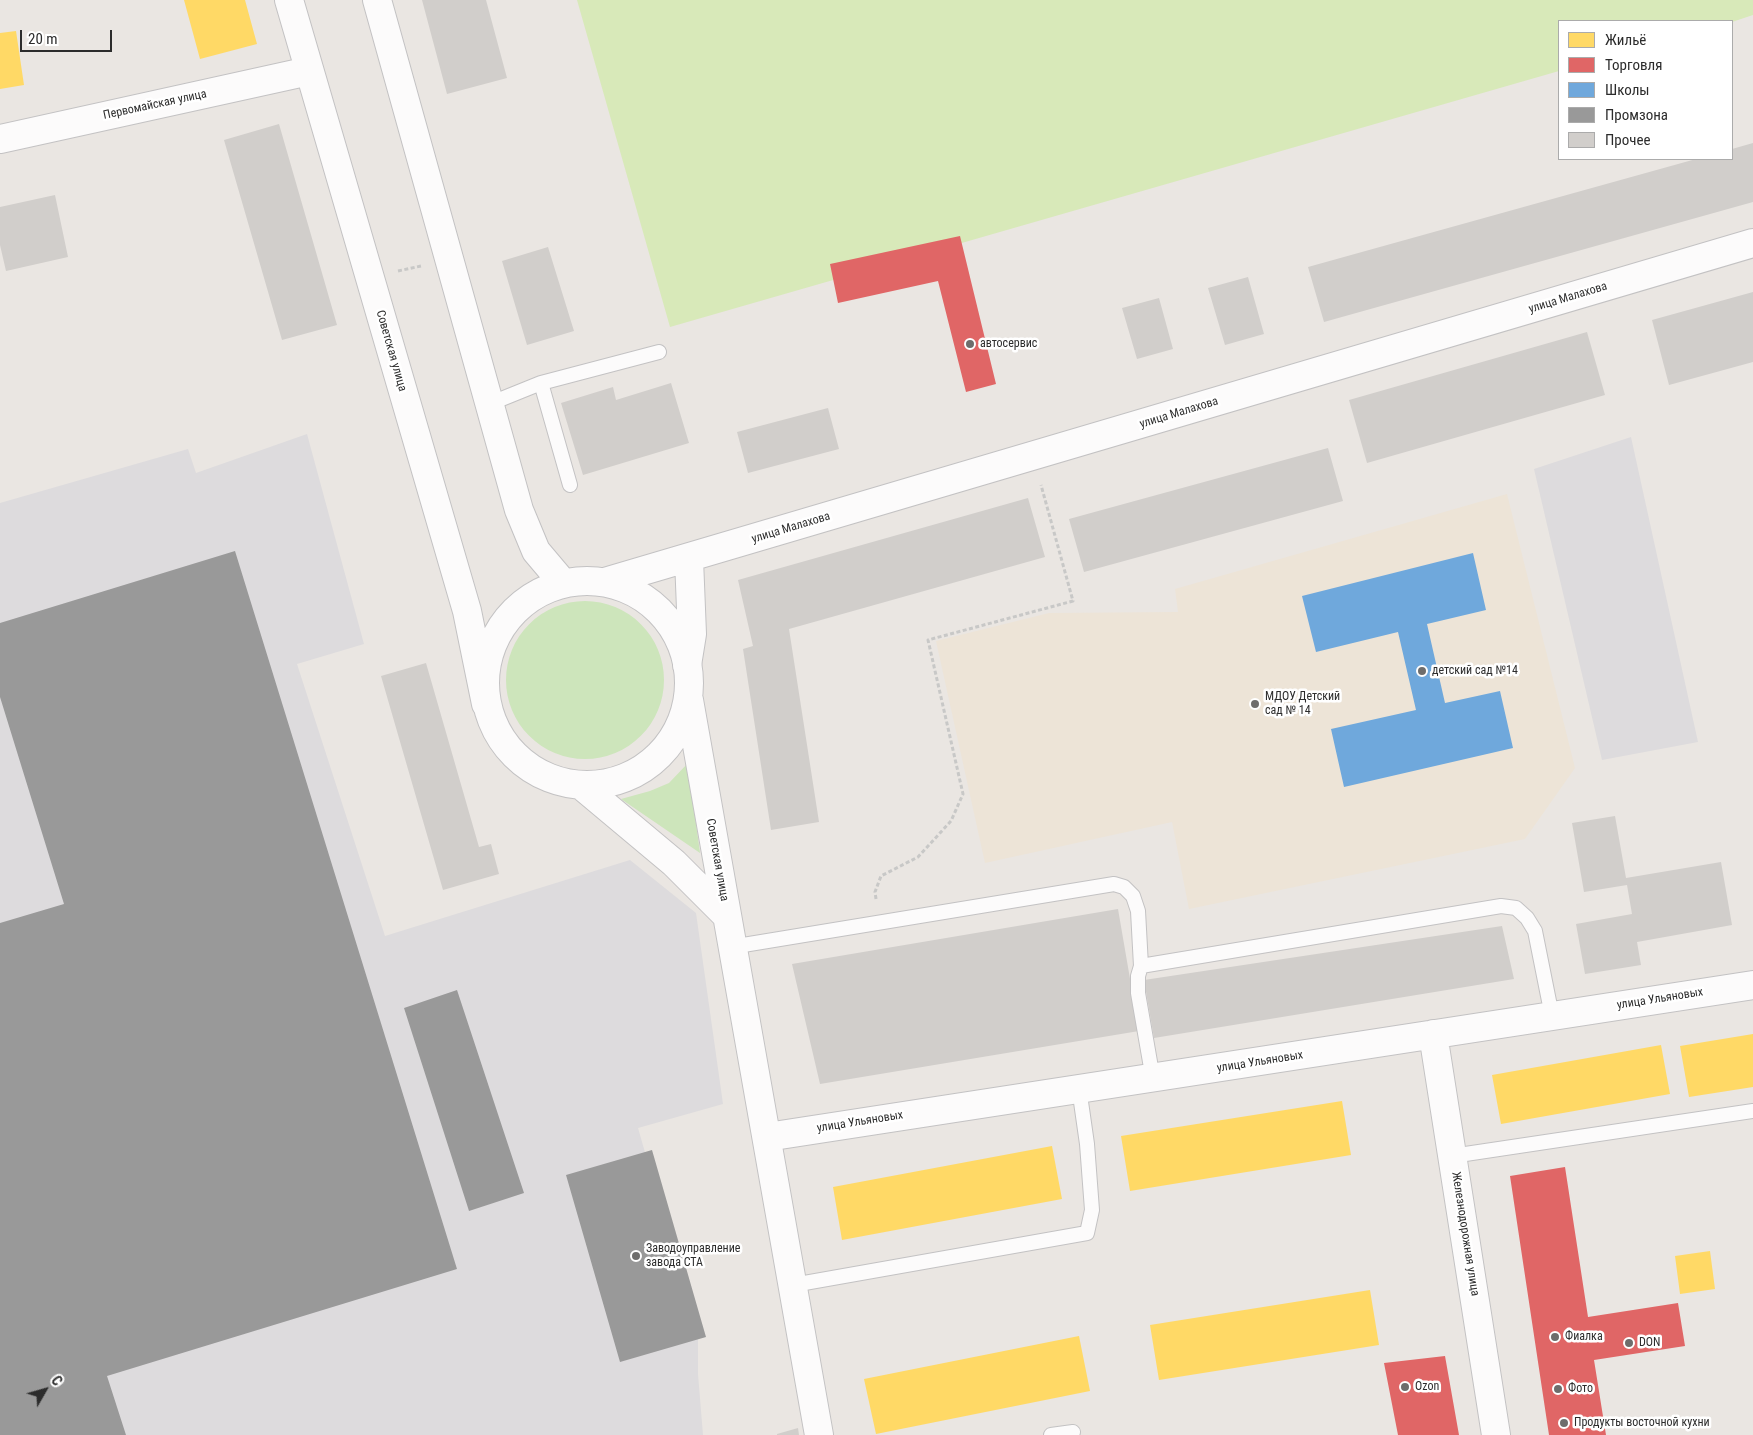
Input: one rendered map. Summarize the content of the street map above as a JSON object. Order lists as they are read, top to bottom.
{
  "streets": {
    "street": [
      "Первомайская улица",
      "улица Малахова",
      "Советская улица",
      "улица Ульяновых",
      "Железнодорожная улица"
    ]
  },
  "crossings": [
    ["Первомайская улица", "Советская улица"],
    ["улица Малахова", "Советская улица"],
    ["улица Ульяновых", "Железнодорожная улица"]
  ],
  "places": [
    "автосервис",
    "детский сад №14",
    "МДОУ Детский сад № 14",
    "Заводоуправление завода СТА",
    "Фиалка",
    "DON",
    "Ozon",
    "Фото",
    "Продукты восточной кухни"
  ],
  "legend": [
    "Жильё",
    "Торговля",
    "Школы",
    "Промзона",
    "Прочее"
  ],
  "scale_bar": "20 m",
  "north": "top right"
}
